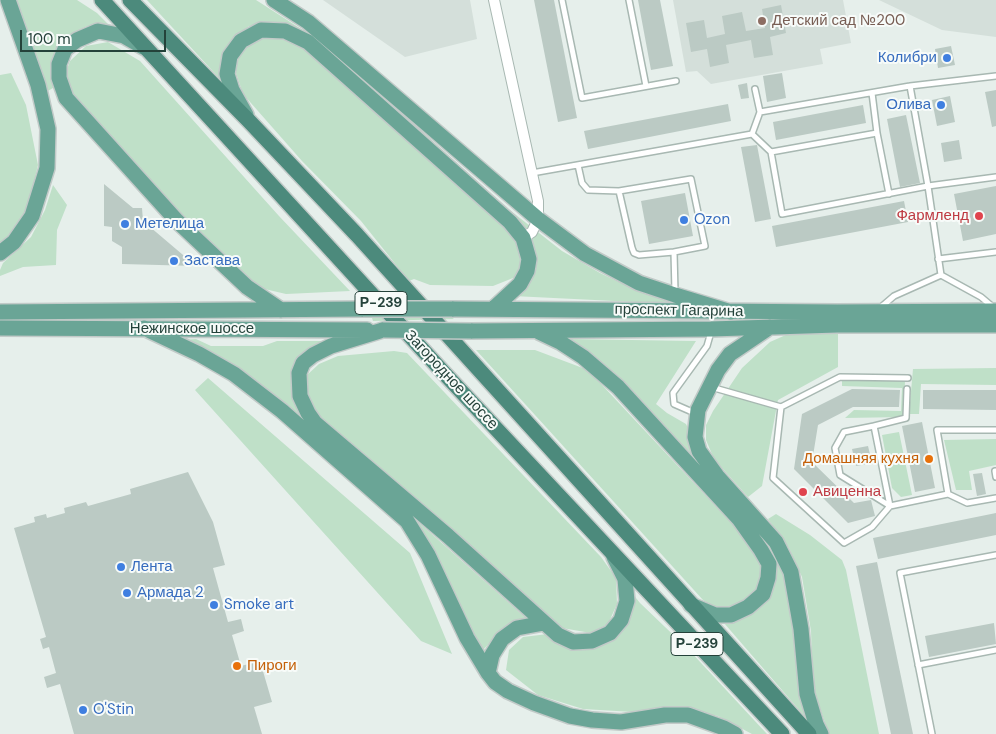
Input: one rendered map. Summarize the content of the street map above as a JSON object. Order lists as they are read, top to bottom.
{
  "streets": {
    "highway": ["Р-239", "Загородное шоссе"],
    "main road": ["проспект Гагарина", "Нежинское шоссе"]
  },
  "crossings": [
    ["проспект Гагарина", "Нежинское шоссе"]
  ],
  "places": [
    "Детский сад №200",
    "Колибри",
    "Олива",
    "Фармленд",
    "Ozon",
    "Метелица",
    "Застава",
    "Домашняя кухня",
    "Авиценна",
    "Лента",
    "Армада 2",
    "Smoke art",
    "Пироги",
    "O'Stin"
  ],
  "scale_bar": "100 m"
}
